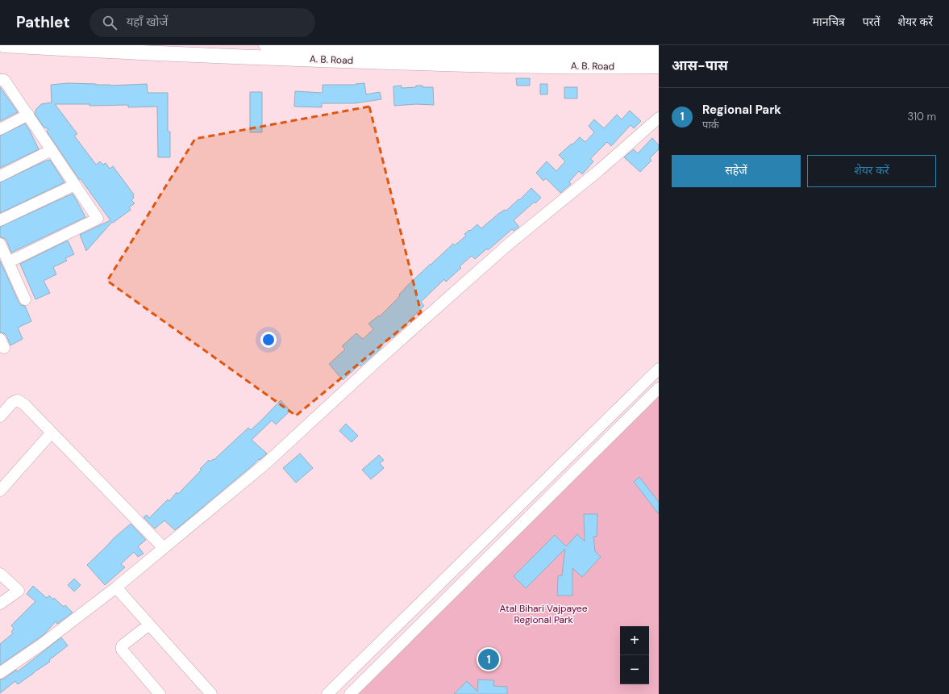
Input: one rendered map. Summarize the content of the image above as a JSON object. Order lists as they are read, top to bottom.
{
  "streets": {
    "main road": ["A. B. Road"]
  },
  "parks": ["Atal Bihari Vajpayee Regional Park"],
  "page": {
    "header": "Pathlet",
    "search": "यहाँ खोजें",
    "nav": ["मानचित्र", "परतें", "शेयर करें"],
    "heading": "आस-पास",
    "list": [
      {
        "mark": "1",
        "name": "Regional Park",
        "note": "पार्क",
        "value": "310 m"
      }
    ],
    "buttons": ["सहेजें", "शेयर करें"],
    "map_buttons": ["+", "−"],
    "pins": "1"
  }
}
